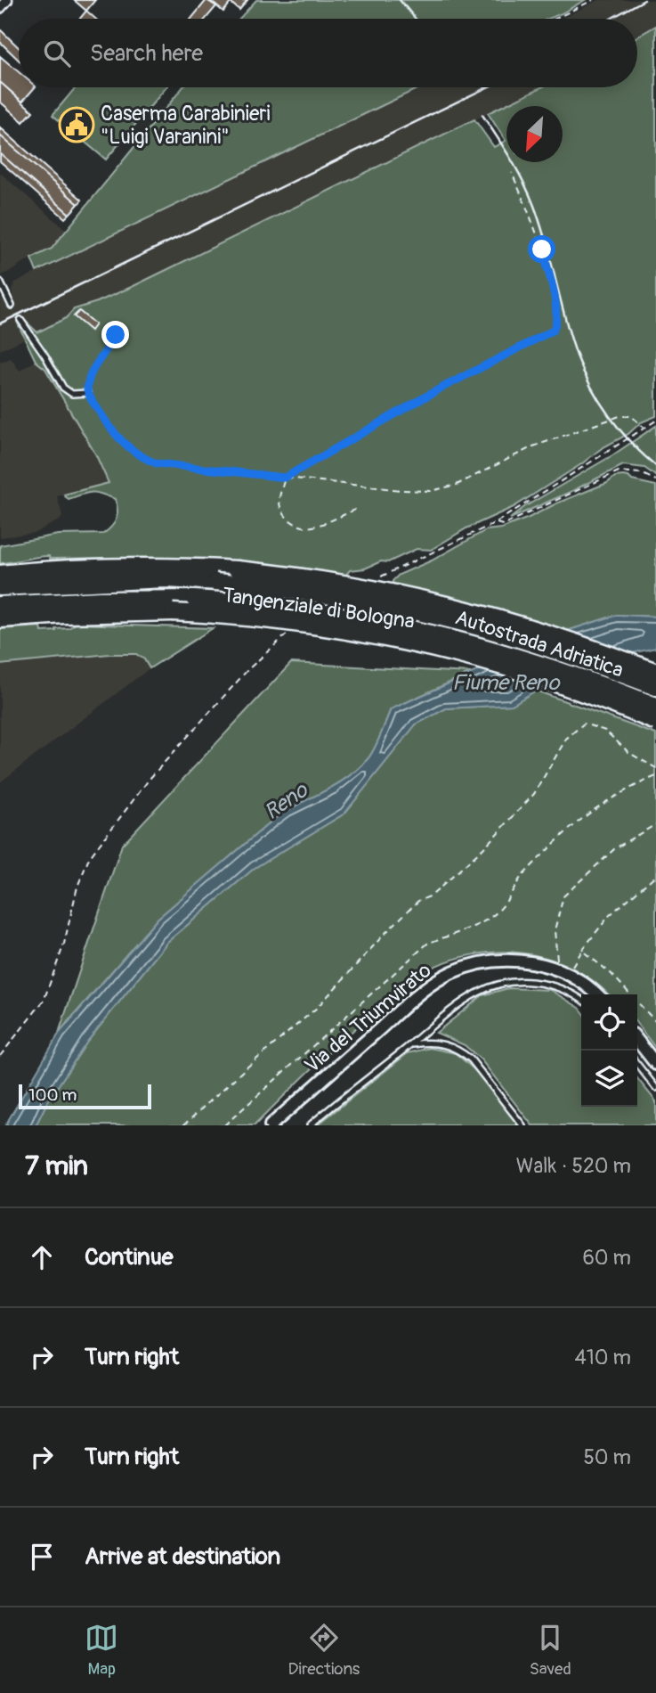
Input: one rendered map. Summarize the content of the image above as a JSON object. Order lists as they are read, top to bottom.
{
  "streets": {
    "highway": ["Tangenziale di Bologna", "Autostrada Adriatica"],
    "street": ["Via del Triumvirato"]
  },
  "water": ["Fiume Reno", "Reno"],
  "places": {
    "public building": ["Caserma Carabinieri \"Luigi Varanini\""]
  },
  "scale_bar": "100 m",
  "north": "bottom left",
  "page": {
    "search": "Search here",
    "scale": "100 m",
    "heading": ["7 min", "Walk · 520 m"],
    "list": [
      ["Continue", "60 m"],
      ["Turn right", "410 m"],
      ["Turn right", "50 m"],
      "Arrive at destination"
    ],
    "nav": ["Map", "Directions", "Saved"]
  }
}
